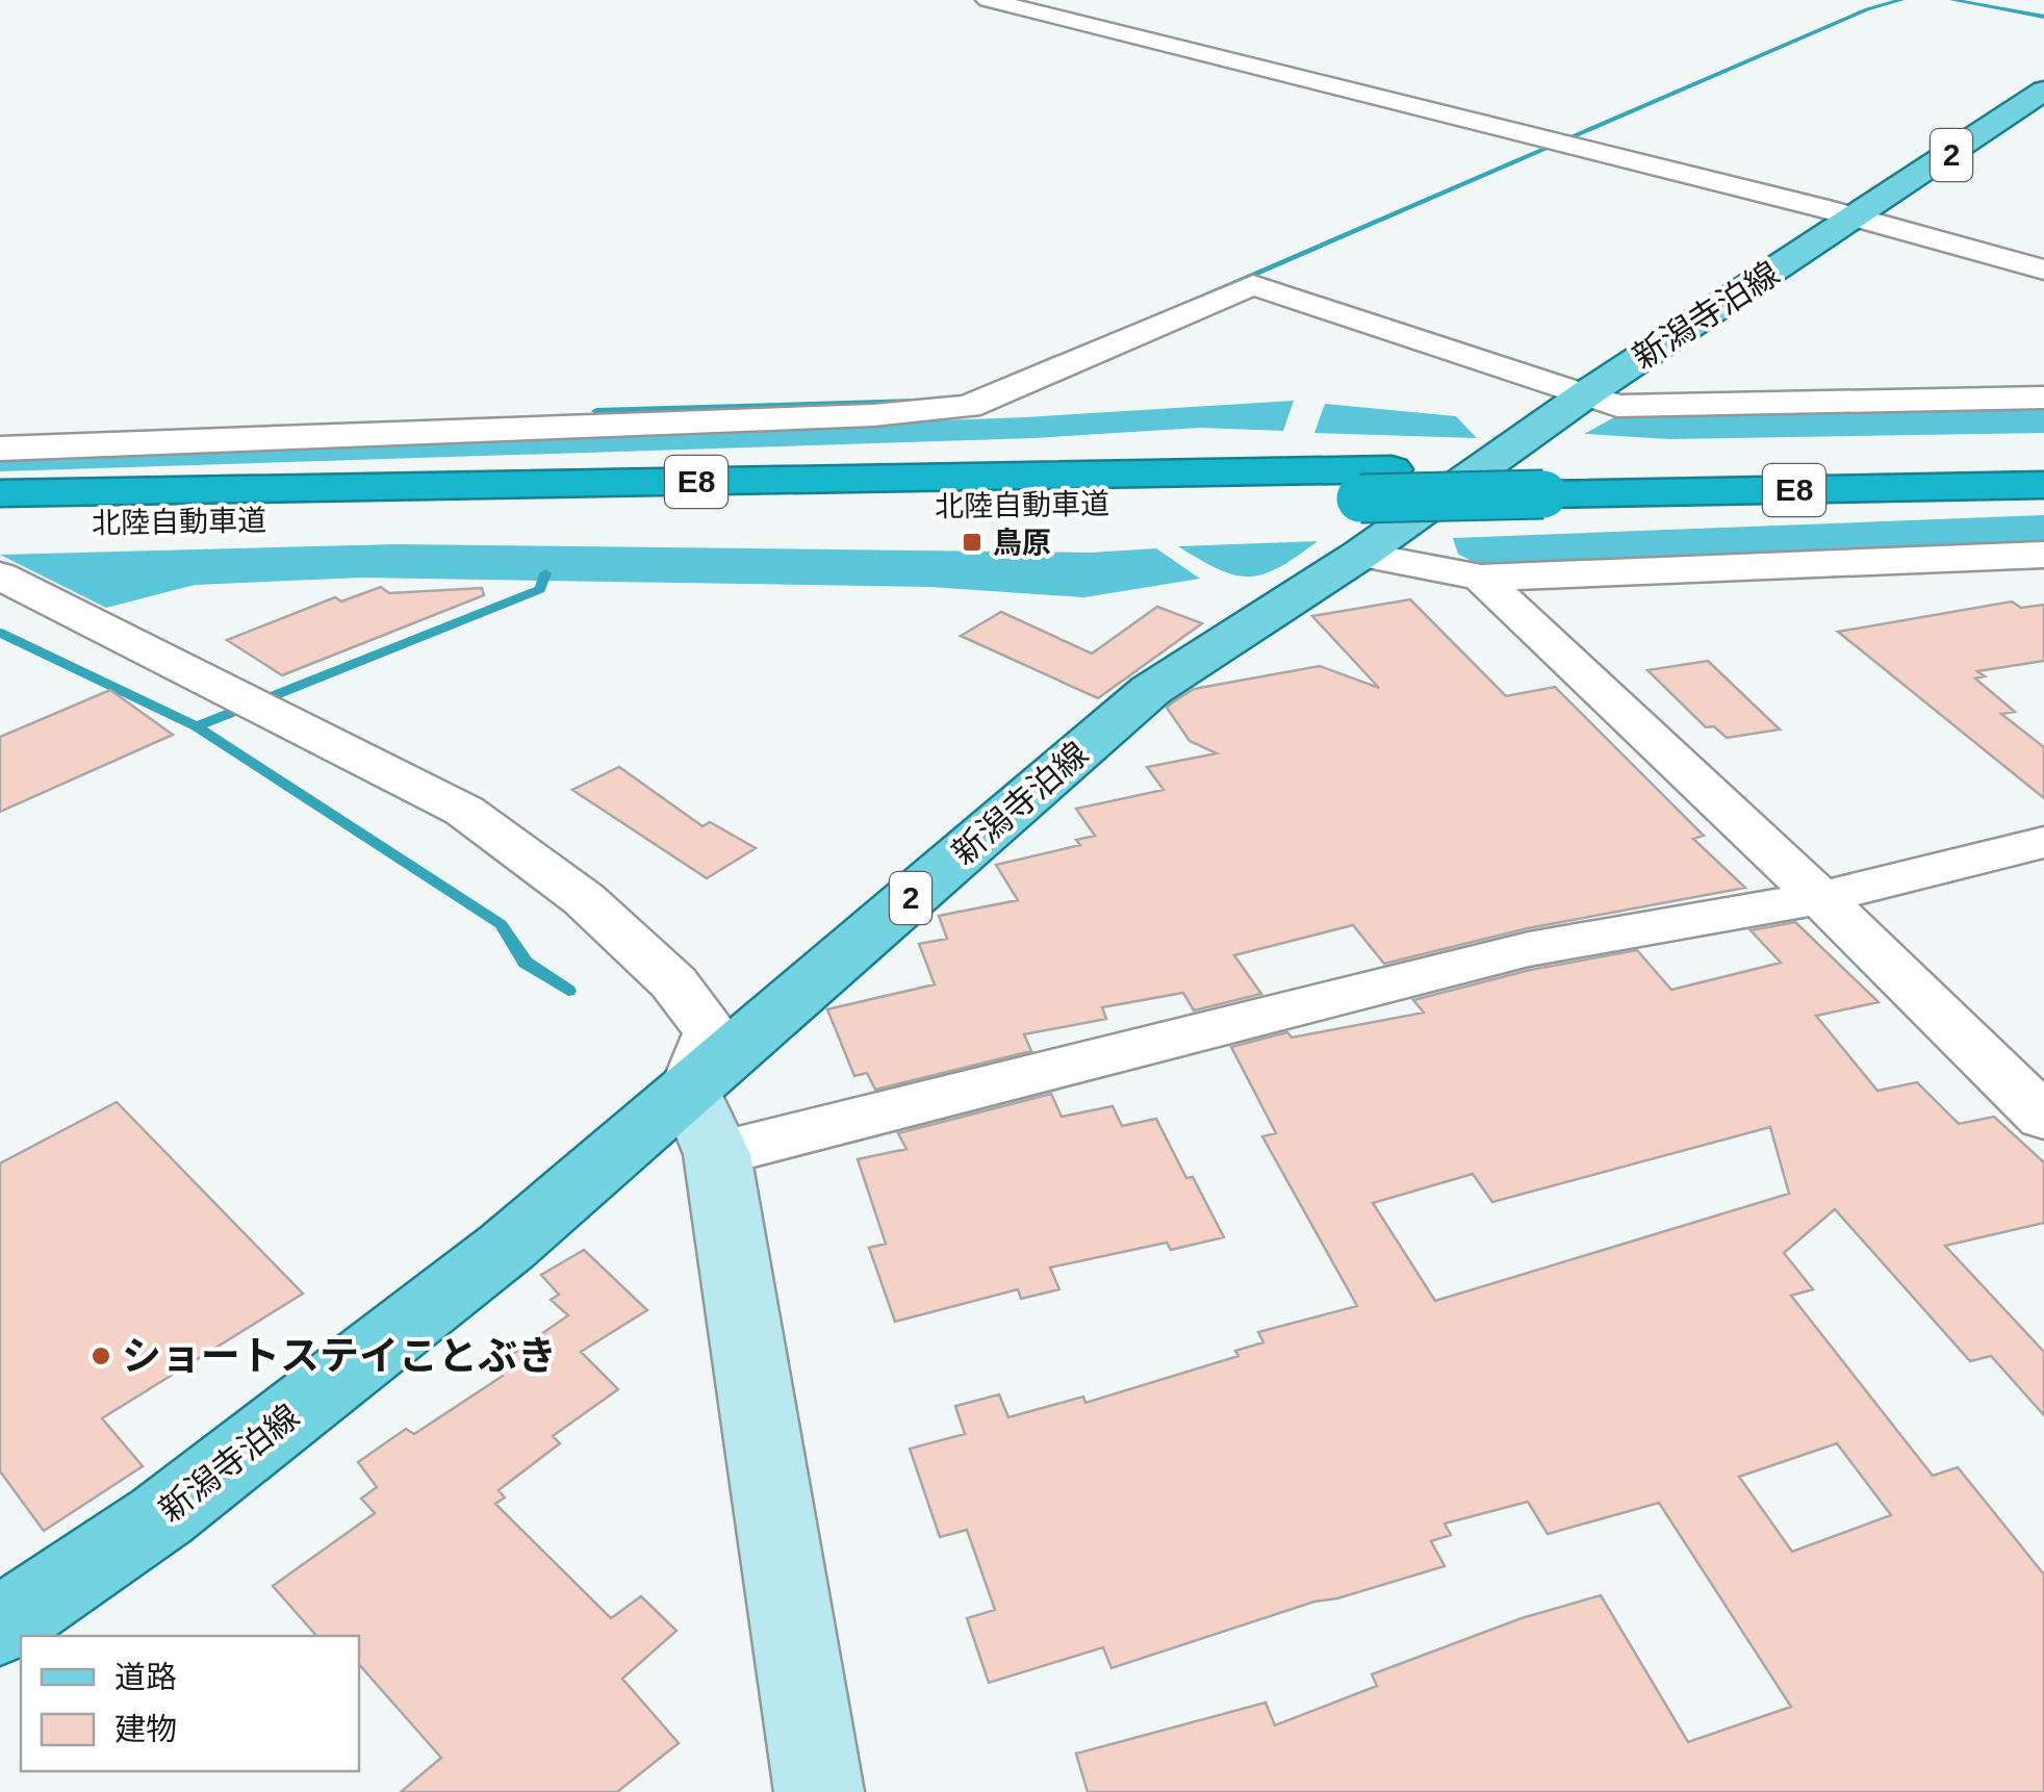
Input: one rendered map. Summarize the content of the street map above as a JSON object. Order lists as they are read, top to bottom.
{
  "streets": {
    "highway": ["E8", "北陸自動車道"],
    "main road": ["2", "新潟寺泊線"]
  },
  "crossings": [
    ["新潟寺泊線", "北陸自動車道"]
  ],
  "places": {
    "transit": ["鳥原"],
    "other": ["ショートステイことぶき"]
  },
  "legend": ["道路", "建物"]
}
